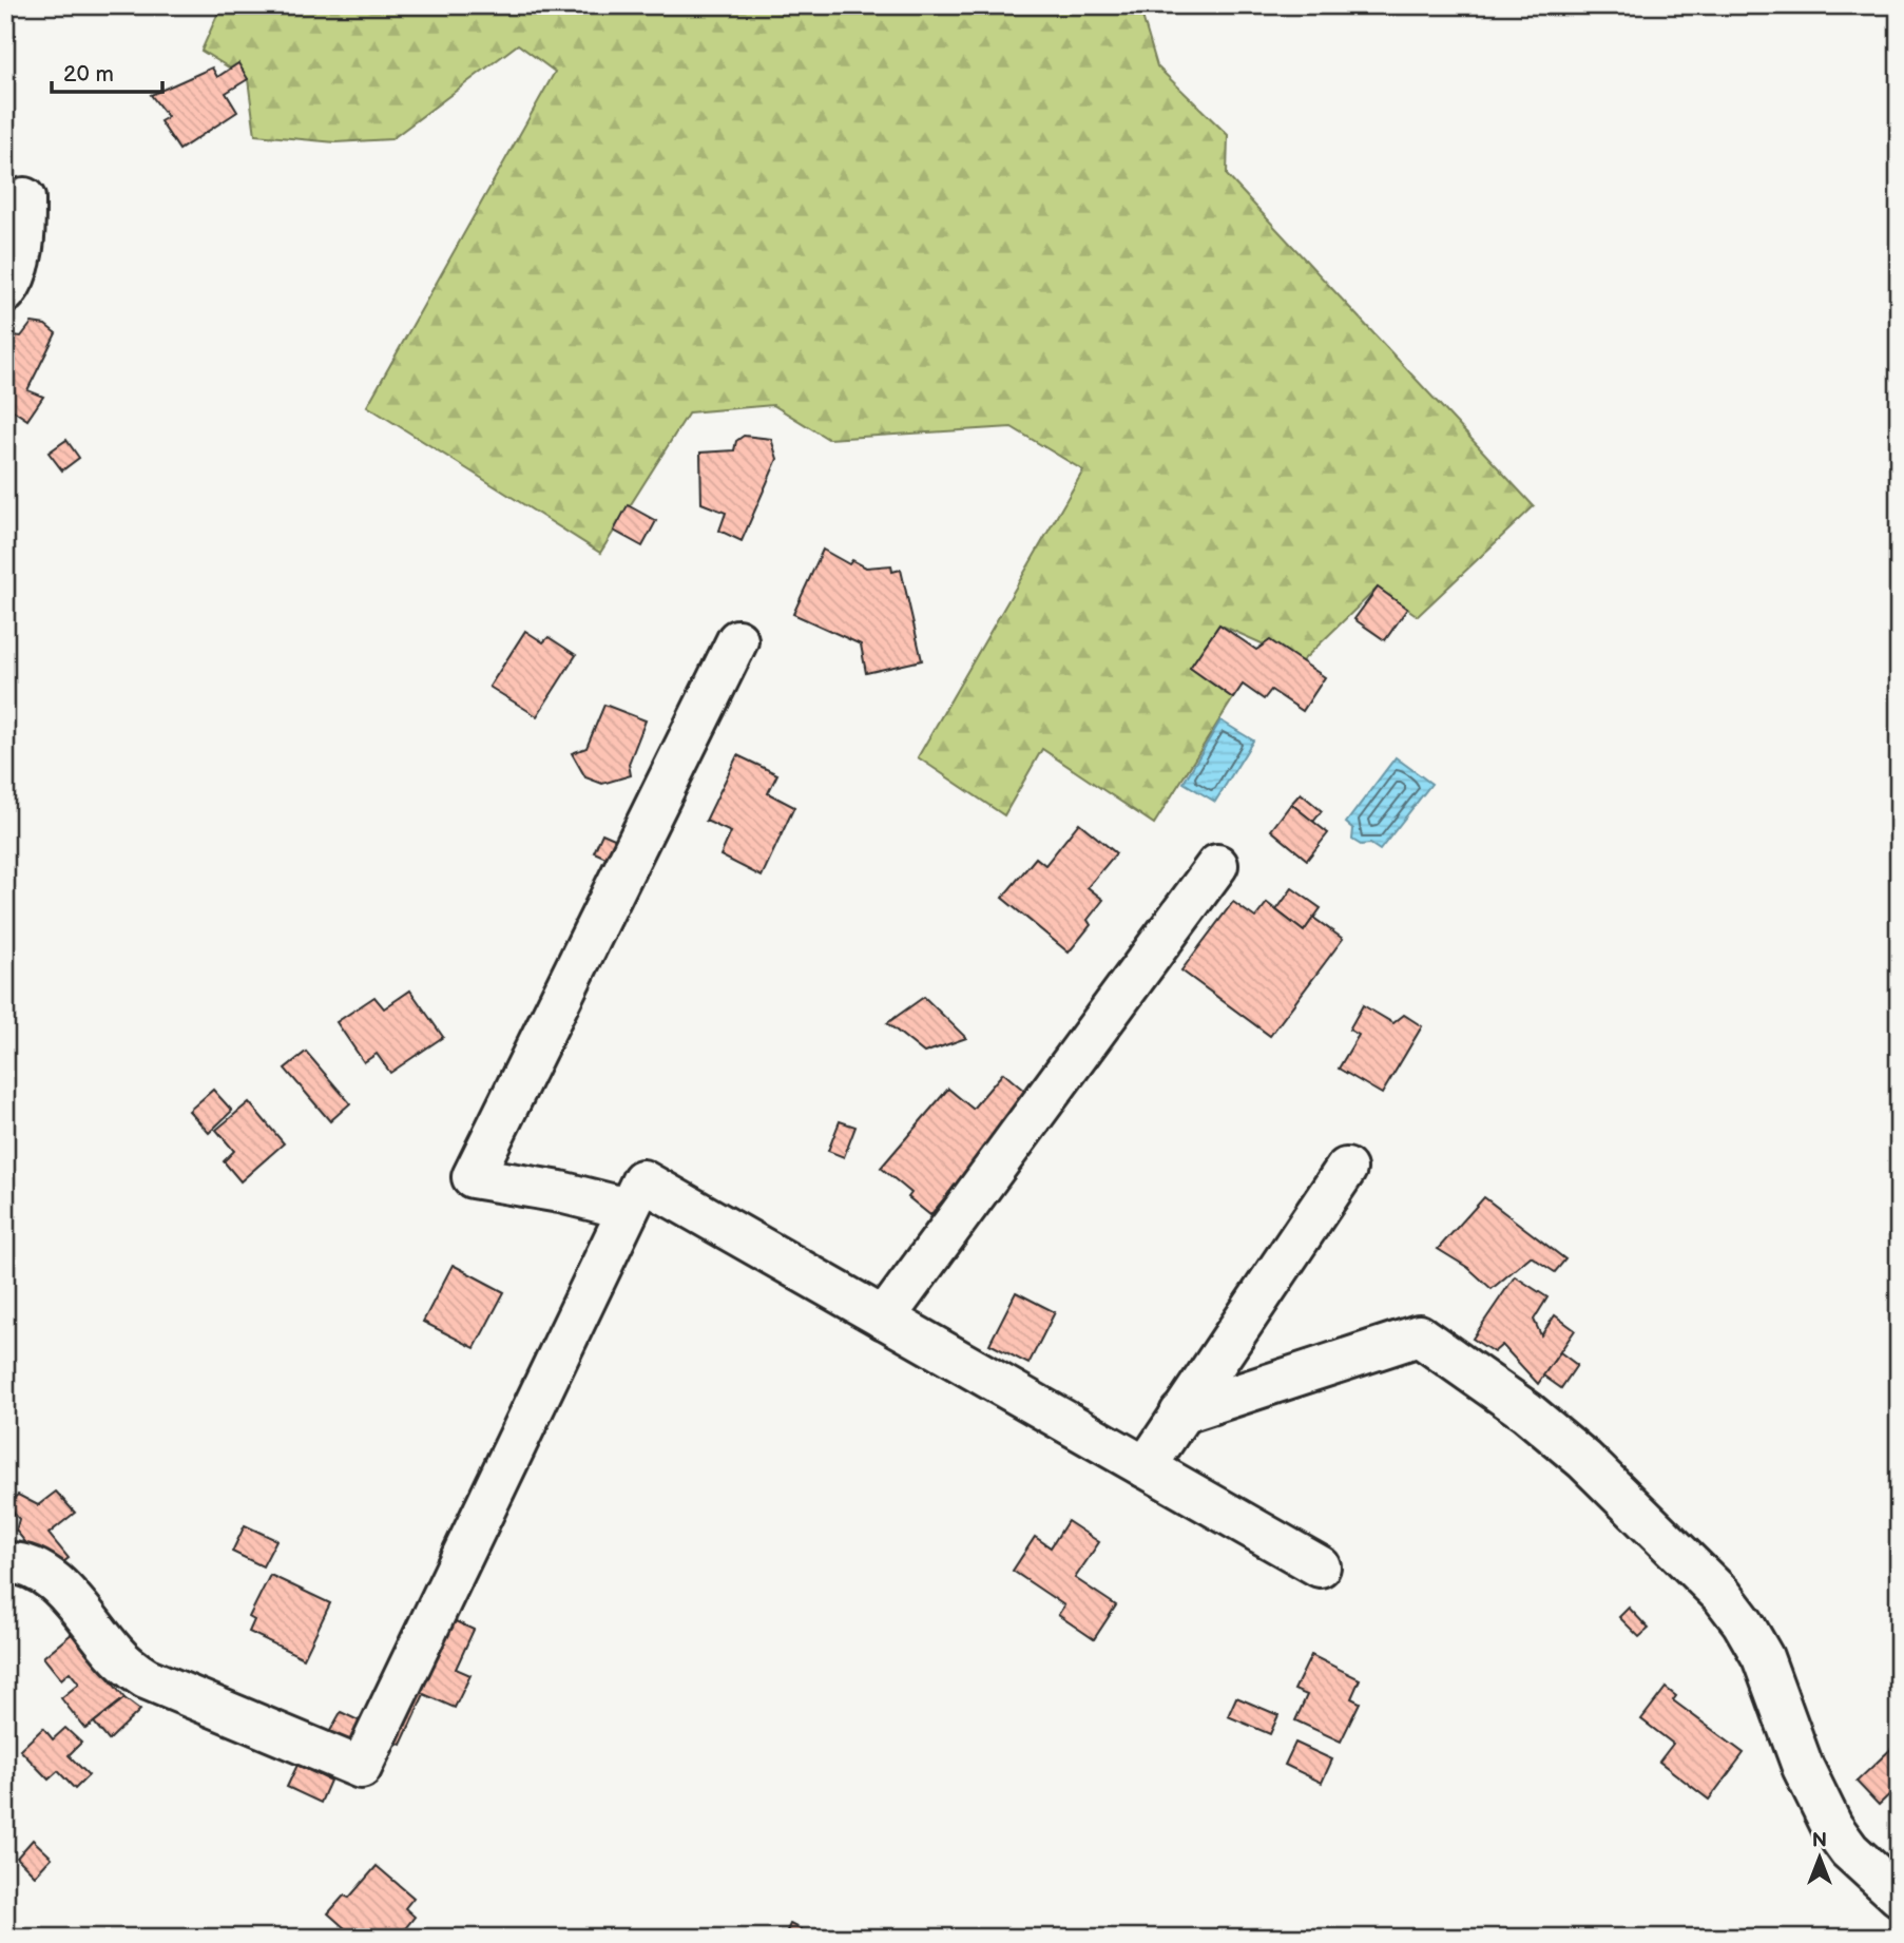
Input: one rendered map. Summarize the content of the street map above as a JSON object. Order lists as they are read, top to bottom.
{
  "scale_bar": "20 m",
  "north": "top"
}
